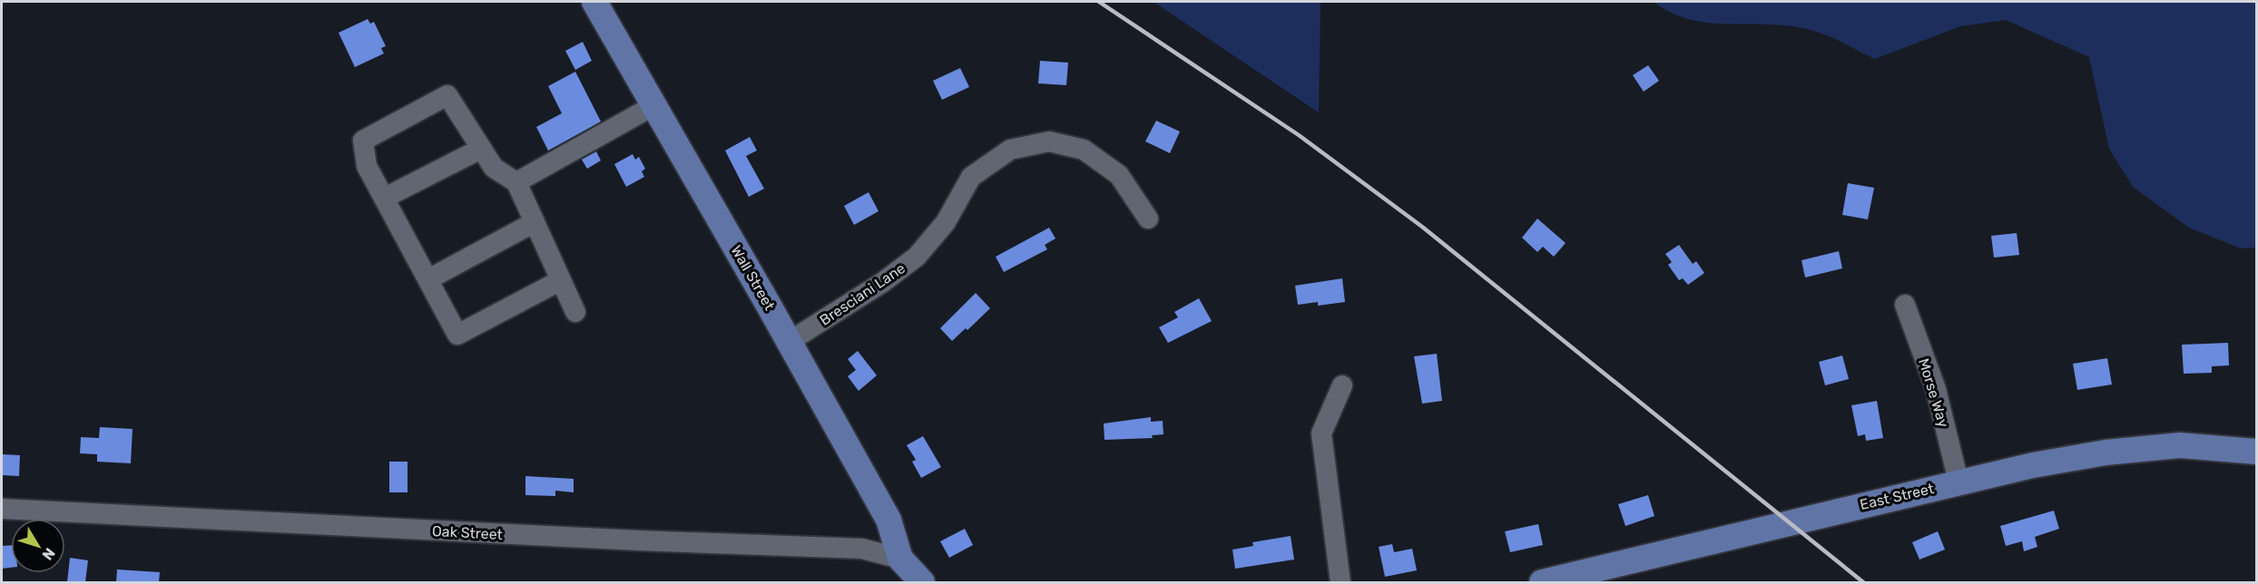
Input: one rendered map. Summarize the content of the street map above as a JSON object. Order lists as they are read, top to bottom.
{
  "streets": {
    "main road": ["Wall Street", "East Street"],
    "street": ["Bresciani Lane", "Morse Way", "Oak Street"]
  },
  "crossings": [
    ["Wall Street", "Bresciani Lane"],
    ["Wall Street", "Oak Street"],
    ["Morse Way", "East Street"]
  ],
  "north": "bottom right"
}
